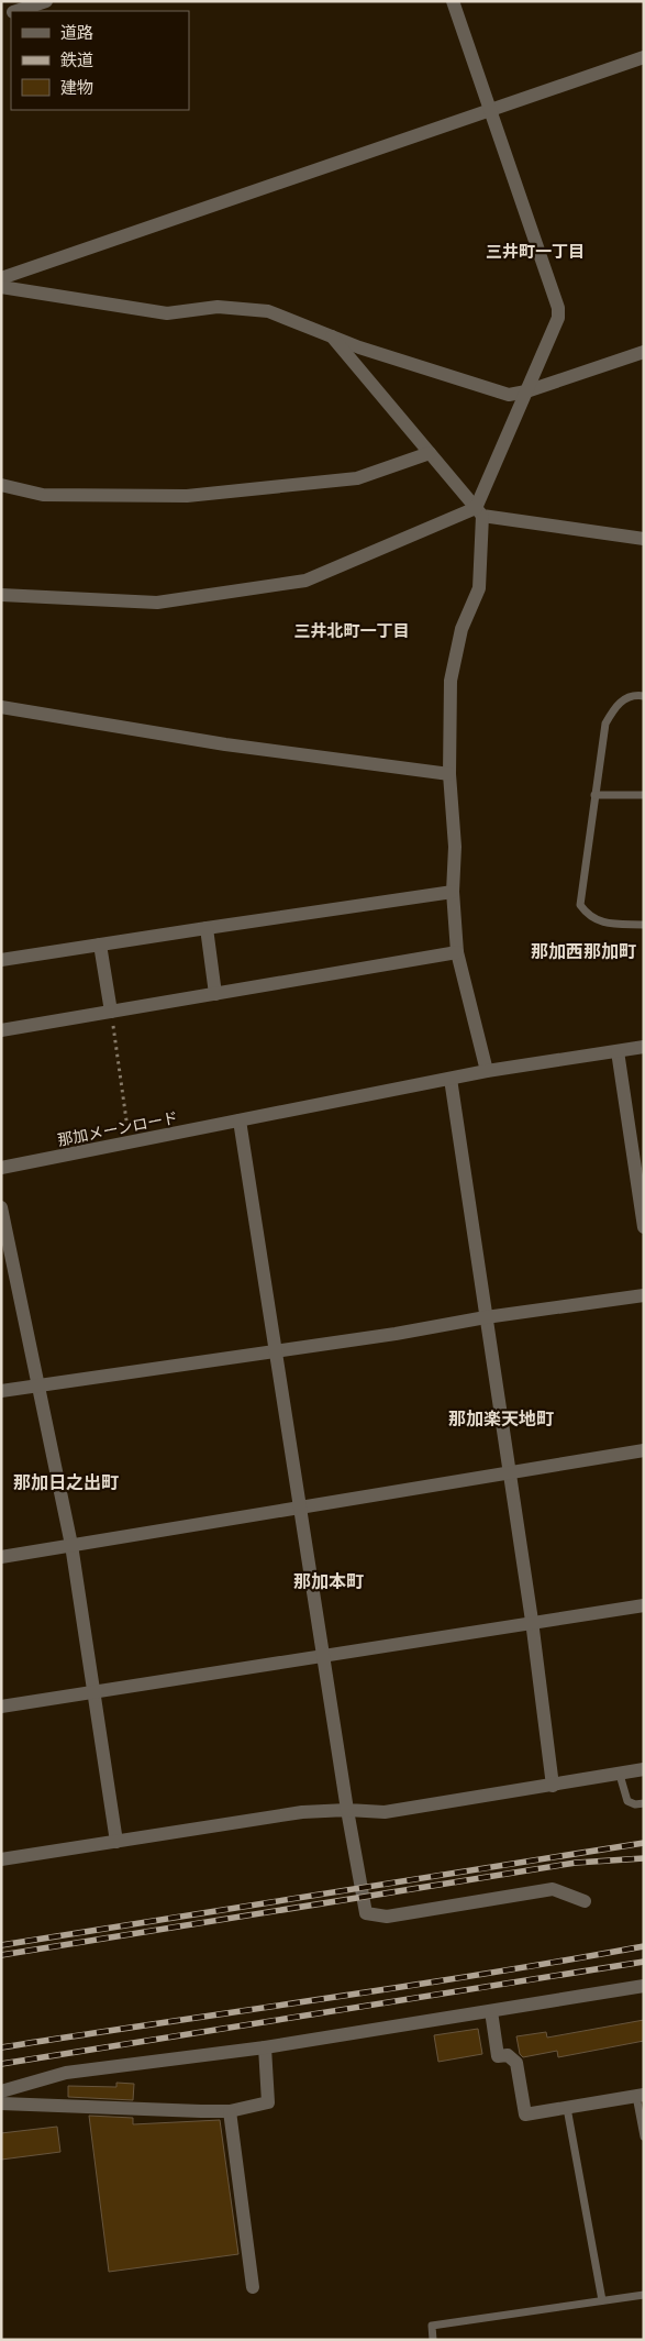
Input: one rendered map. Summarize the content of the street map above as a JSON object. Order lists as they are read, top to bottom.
{
  "streets": {
    "street": ["那加メーンロード"]
  },
  "districts": [
    "三井町一丁目",
    "三井北町一丁目",
    "那加西那加町",
    "那加楽天地町",
    "那加日之出町",
    "那加本町"
  ],
  "legend": ["道路", "鉄道", "建物"]
}
